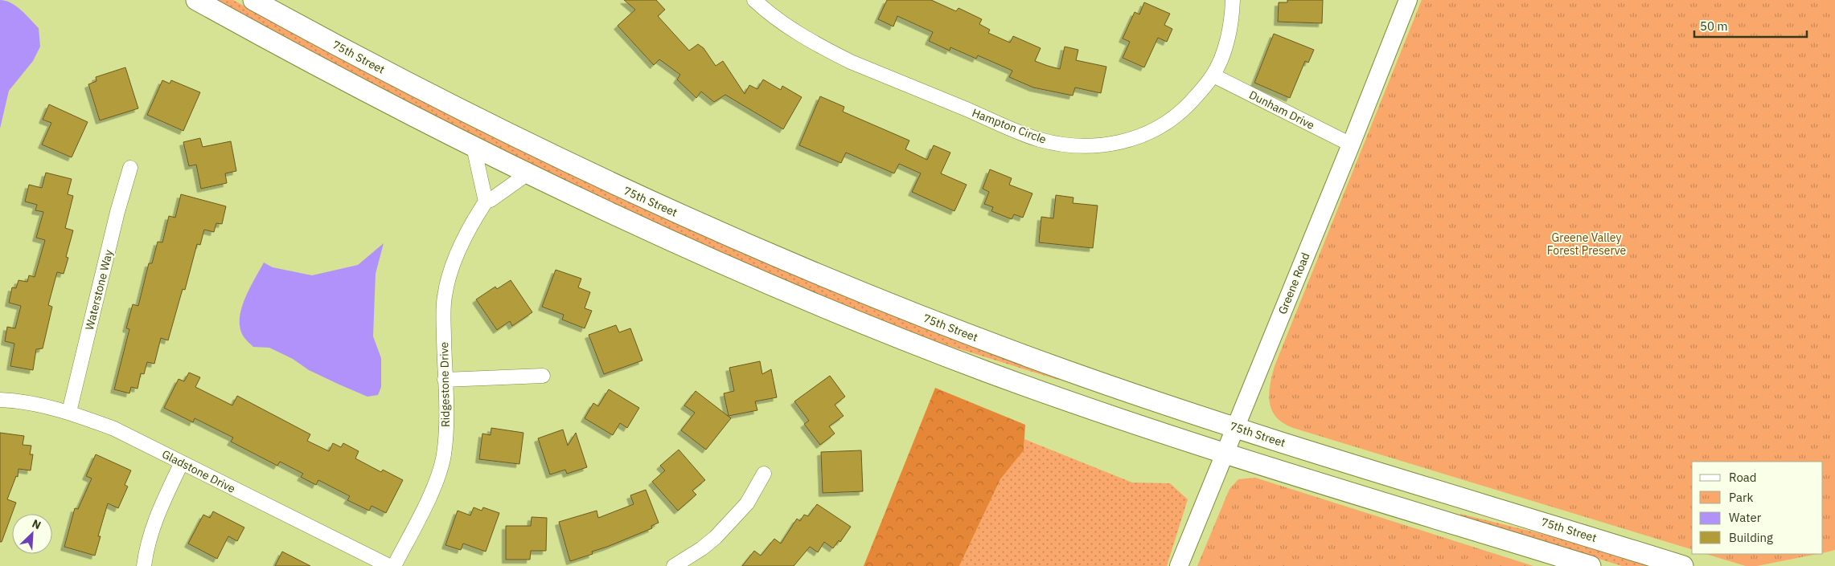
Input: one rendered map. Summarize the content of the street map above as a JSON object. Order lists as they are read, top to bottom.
{
  "streets": {
    "main road": ["75th Street"],
    "street": [
      "Dunham Drive",
      "Hampton Circle",
      "Greene Road",
      "Waterstone Way",
      "Ridgestone Drive",
      "Gladstone Drive"
    ]
  },
  "crossings": [
    ["75th Street", "Greene Road"],
    ["Dunham Drive", "Hampton Circle"],
    ["Dunham Drive", "Greene Road"],
    ["Waterstone Way", "Gladstone Drive"]
  ],
  "parks": ["Greene Valley Forest Preserve"],
  "legend": [
    "Road",
    "Park",
    "Water",
    "Building"
  ],
  "scale_bar": "50 m",
  "north": "top right"
}
